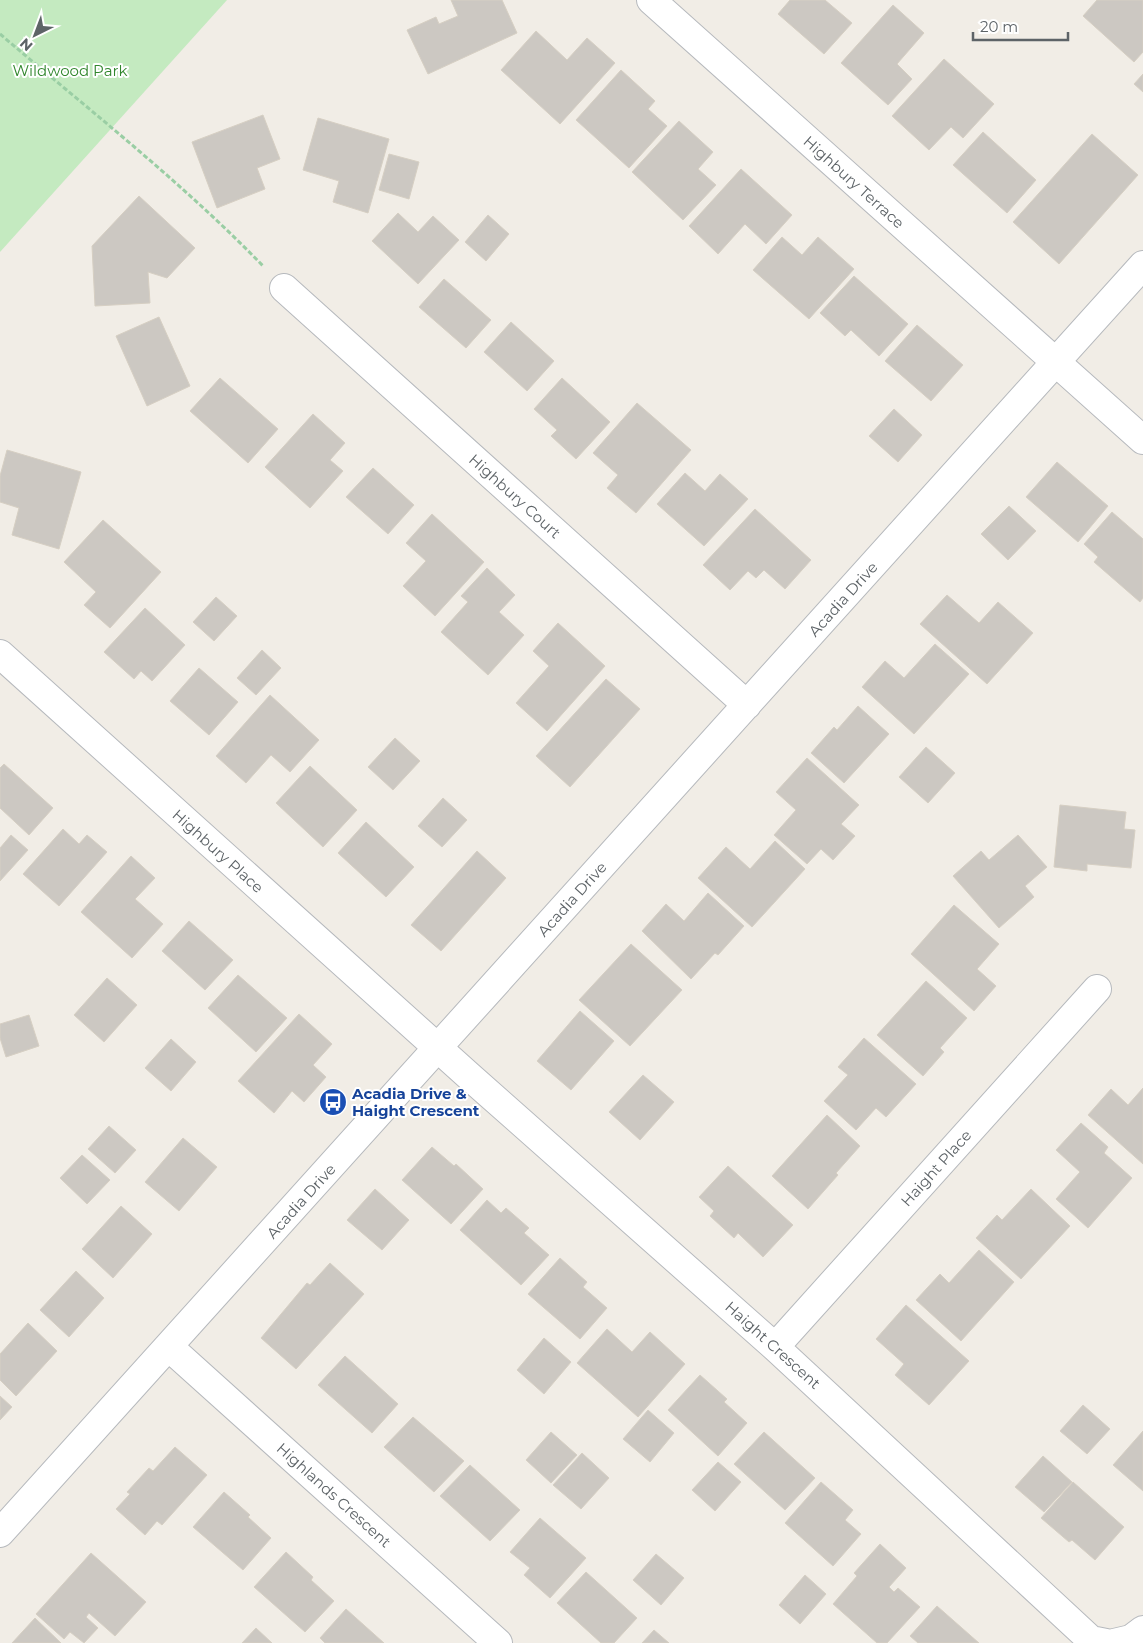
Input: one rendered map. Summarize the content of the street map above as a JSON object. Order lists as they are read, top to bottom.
{
  "streets": {
    "street": [
      "Highbury Terrace",
      "Highbury Court",
      "Acadia Drive",
      "Highbury Place",
      "Haight Place",
      "Haight Crescent",
      "Highlands Crescent"
    ]
  },
  "crossings": [
    ["Highbury Terrace", "Acadia Drive"],
    ["Highbury Court", "Acadia Drive"],
    ["Acadia Drive", "Highbury Place"],
    ["Acadia Drive", "Haight Crescent"],
    ["Acadia Drive", "Highlands Crescent"],
    ["Highbury Place", "Haight Crescent"],
    ["Haight Place", "Haight Crescent"]
  ],
  "parks": ["Wildwood Park"],
  "places": {
    "bus stop": ["Acadia Drive & Haight Crescent"]
  },
  "scale_bar": "20 m",
  "north": "bottom left"
}
